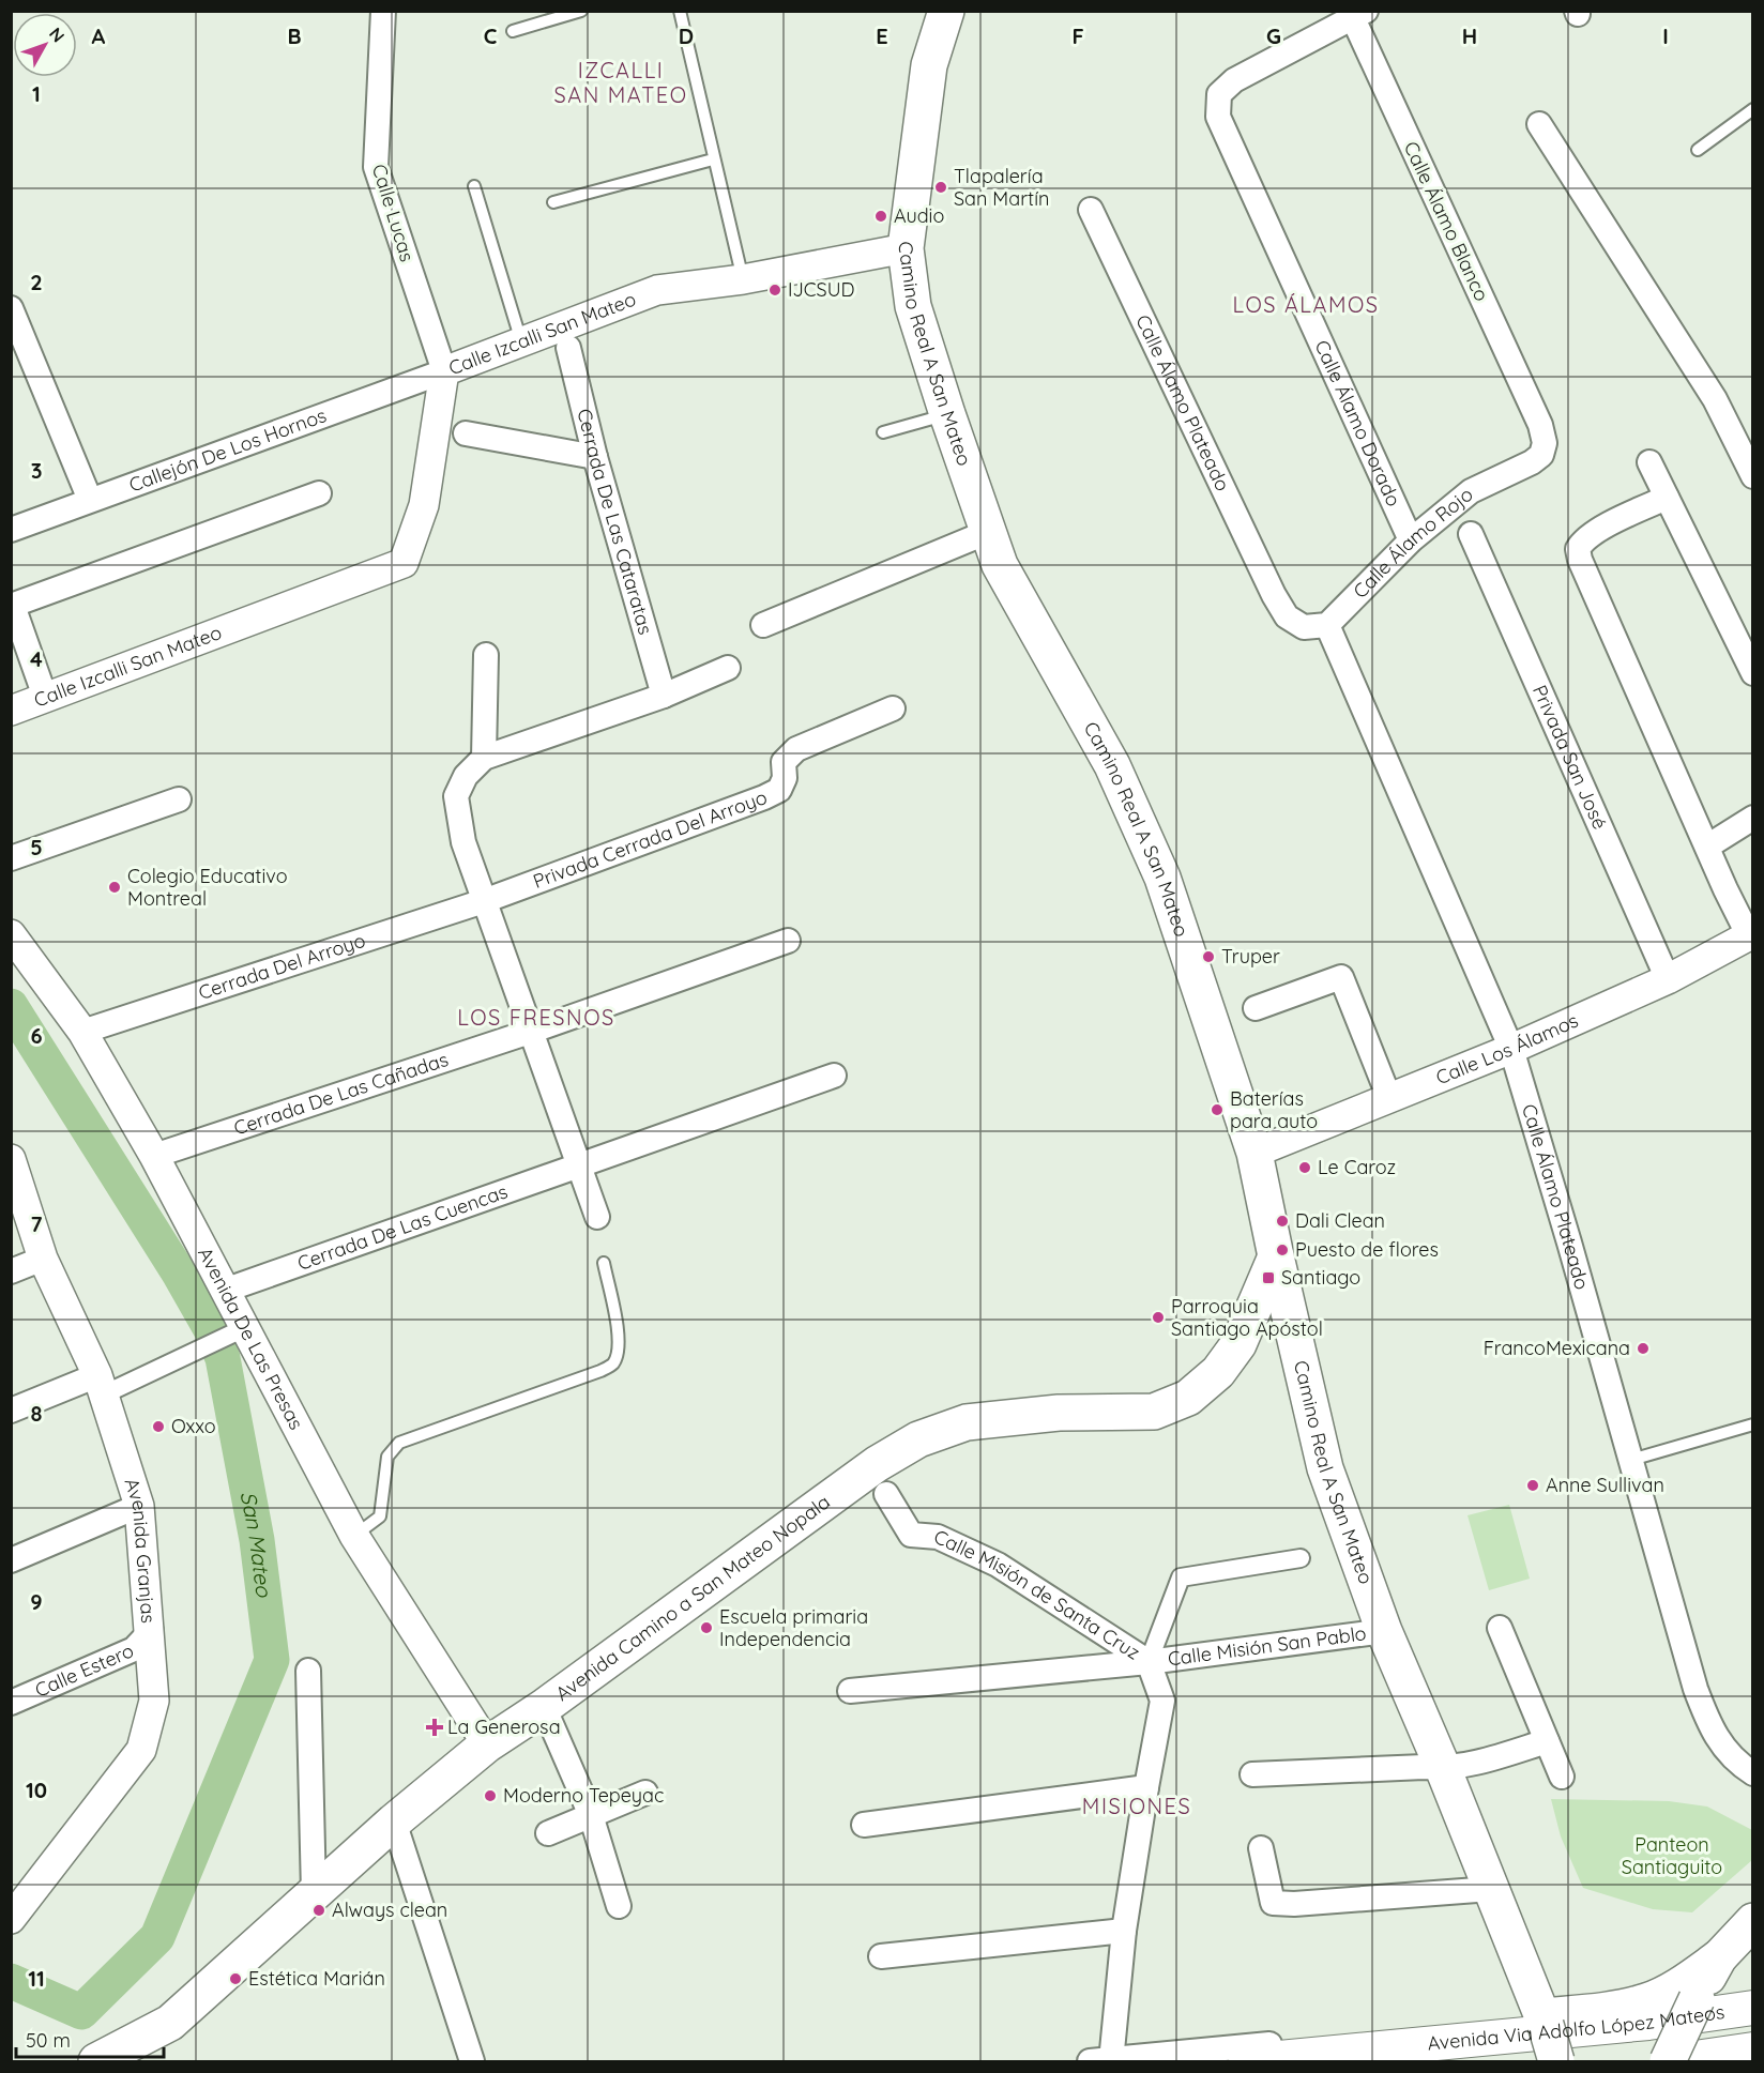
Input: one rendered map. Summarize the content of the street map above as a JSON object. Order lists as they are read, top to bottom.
{
  "streets": {
    "main road": ["Camino Real A San Mateo", "Avenida Camino a San Mateo Nopala", "Avenida Via Adolfo López Mateos"],
    "street": [
      "Calle Lucas",
      "Calle Álamo Blanco",
      "Calle Izcalli San Mateo",
      "Calle Álamo Plateado",
      "Calle Álamo Dorado",
      "Callejón De Los Hornos",
      "Cerrada De Las Cataratas",
      "Calle Álamo Rojo",
      "Privada San José",
      "Privada Cerrada Del Arroyo",
      "Cerrada Del Arroyo",
      "Calle Los Álamos",
      "Cerrada De Las Cañadas",
      "Cerrada De Las Cuencas",
      "Avenida De Las Presas",
      "Avenida Granjas",
      "Calle Misión de Santa Cruz",
      "Calle Misión San Pablo",
      "Calle Estero"
    ]
  },
  "crossings": [
    ["Calle Lucas", "Calle Izcalli San Mateo"],
    ["Calle Lucas", "Callejón De Los Hornos"],
    ["Calle Álamo Blanco", "Calle Álamo Dorado"],
    ["Calle Álamo Blanco", "Calle Álamo Rojo"],
    ["Calle Izcalli San Mateo", "Camino Real A San Mateo"],
    ["Calle Izcalli San Mateo", "Callejón De Los Hornos"],
    ["Camino Real A San Mateo", "Calle Los Álamos"],
    ["Camino Real A San Mateo", "Avenida Camino a San Mateo Nopala"],
    ["Camino Real A San Mateo", "Calle Misión San Pablo"],
    ["Camino Real A San Mateo", "Avenida Via Adolfo López Mateos"],
    ["Calle Álamo Plateado", "Calle Álamo Rojo"],
    ["Calle Álamo Plateado", "Calle Los Álamos"],
    ["Calle Álamo Dorado", "Calle Álamo Rojo"],
    ["Privada San José", "Calle Los Álamos"],
    ["Privada Cerrada Del Arroyo", "Cerrada Del Arroyo"],
    ["Cerrada Del Arroyo", "Avenida De Las Presas"],
    ["Cerrada De Las Cañadas", "Avenida De Las Presas"],
    ["Cerrada De Las Cuencas", "Avenida De Las Presas"],
    ["Avenida De Las Presas", "Avenida Camino a San Mateo Nopala"],
    ["Avenida Granjas", "Calle Estero"],
    ["Calle Misión de Santa Cruz", "Calle Misión San Pablo"],
    ["Calle Misión de Santa Cruz", "Avenida Via Adolfo López Mateos"]
  ],
  "districts": [
    "IZCALLI SAN MATEO",
    "LOS ÁLAMOS",
    "LOS FRESNOS",
    "MISIONES"
  ],
  "water": ["San Mateo"],
  "parks": ["Panteon Santiaguito"],
  "places": {
    "other": [
      "Tlapalería San Martín",
      "Audio",
      "IJCSUD",
      "Colegio Educativo Montreal",
      "Truper",
      "Baterías para auto",
      "Le Caroz",
      "Dali Clean",
      "Puesto de flores",
      "Parroquia Santiago Apóstol",
      "FrancoMexicana",
      "Oxxo",
      "Anne Sullivan",
      "Escuela primaria Independencia",
      "Moderno Tepeyac",
      "Always clean",
      "Estética Marián"
    ],
    "transit": ["Santiago"],
    "health": ["La Generosa"]
  },
  "scale_bar": "50 m",
  "north": "top right",
  "grid": {
    "columns": [
      "A",
      "B",
      "C",
      "D",
      "E",
      "F",
      "G",
      "H",
      "I"
    ],
    "rows": [
      "1",
      "2",
      "3",
      "4",
      "5",
      "6",
      "7",
      "8",
      "9",
      "10",
      "11"
    ]
  }
}
